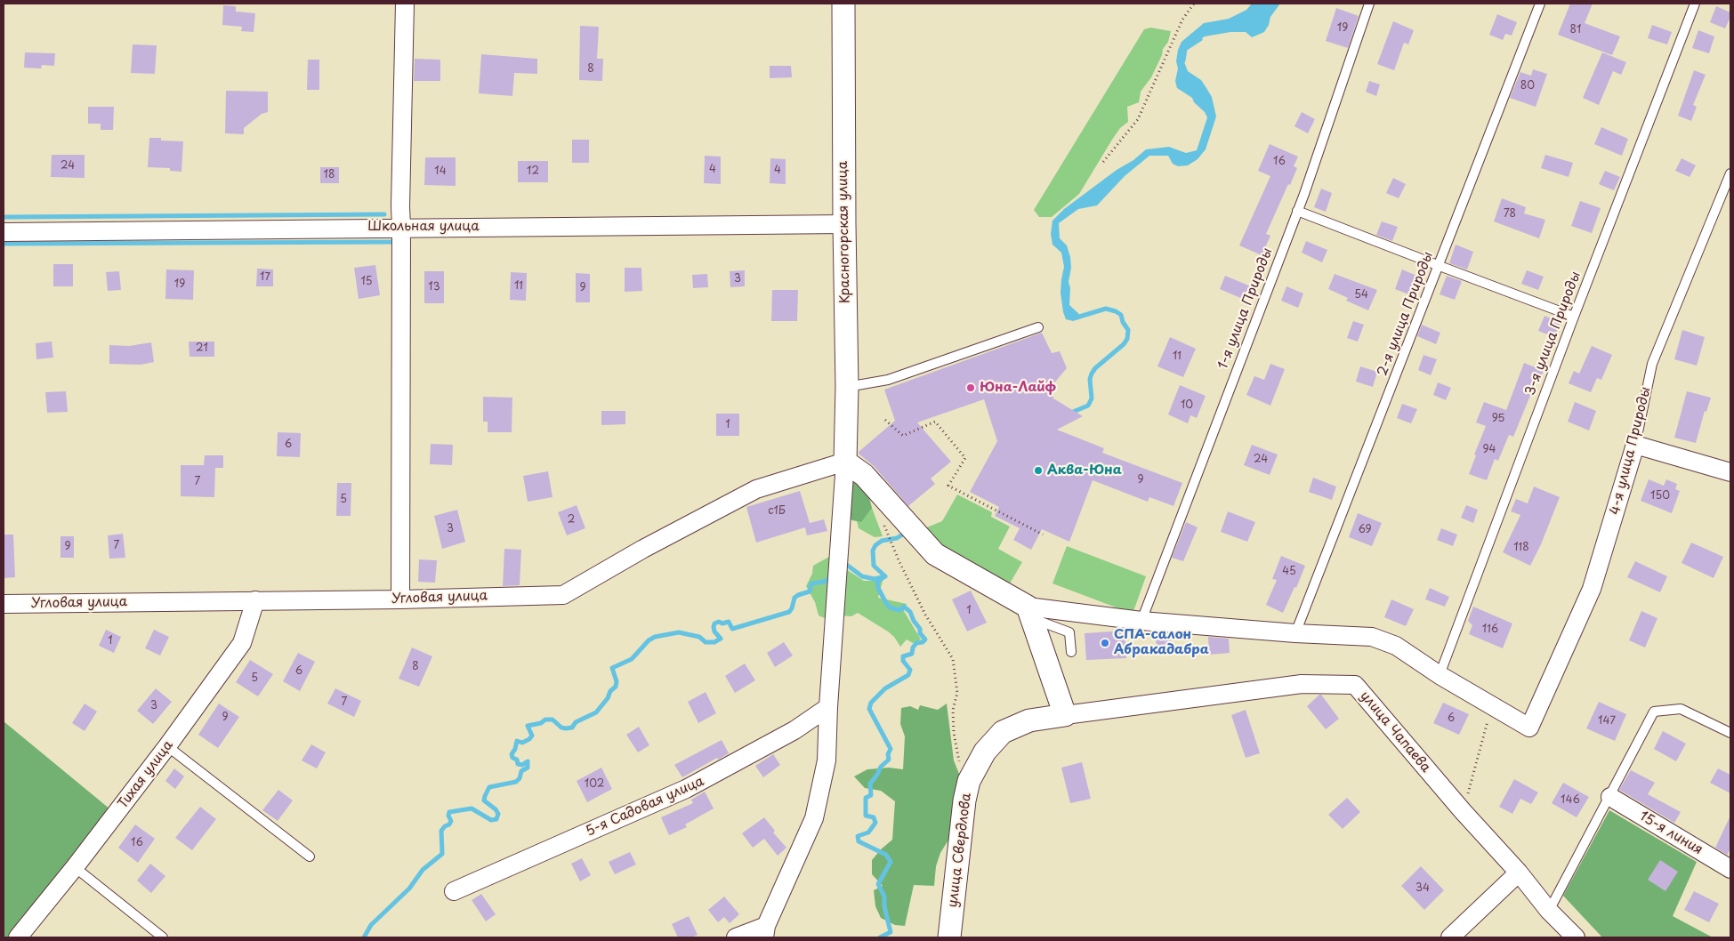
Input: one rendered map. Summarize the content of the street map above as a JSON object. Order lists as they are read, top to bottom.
{
  "streets": {
    "street": [
      "Школьная улица",
      "Красногорская улица",
      "4-я улица Природы",
      "Угловая улица",
      "улица Чапаева",
      "Тихая улица",
      "5-я Садовая улица",
      "15-я линия",
      "улица Свердлова"
    ],
    "lane": ["1-я улица Природы", "2-я улица Природы", "3-я улица Природы"]
  },
  "crossings": [
    ["Школьная улица", "Красногорская улица"],
    ["Красногорская улица", "Угловая улица"],
    ["Угловая улица", "Тихая улица"],
    ["улица Чапаева", "улица Свердлова"]
  ],
  "places": ["Юна-Лайф", "Аква-Юна", "СПА-салон Абракадабра"],
  "house_numbers": [
    "19",
    "81",
    "8",
    "80",
    "16",
    "24",
    "4",
    "4",
    "14",
    "12",
    "18",
    "78",
    "17",
    "3",
    "15",
    "19",
    "11",
    "13",
    "9",
    "54",
    "21",
    "11",
    "10",
    "95",
    "1",
    "6",
    "94",
    "24",
    "9",
    "7",
    "150",
    "5",
    "с1Б",
    "2",
    "3",
    "69",
    "7",
    "9",
    "118",
    "45",
    "1",
    "116",
    "1",
    "8",
    "6",
    "5",
    "7",
    "3",
    "9",
    "6",
    "147",
    "102",
    "146",
    "16",
    "34"
  ]
}
